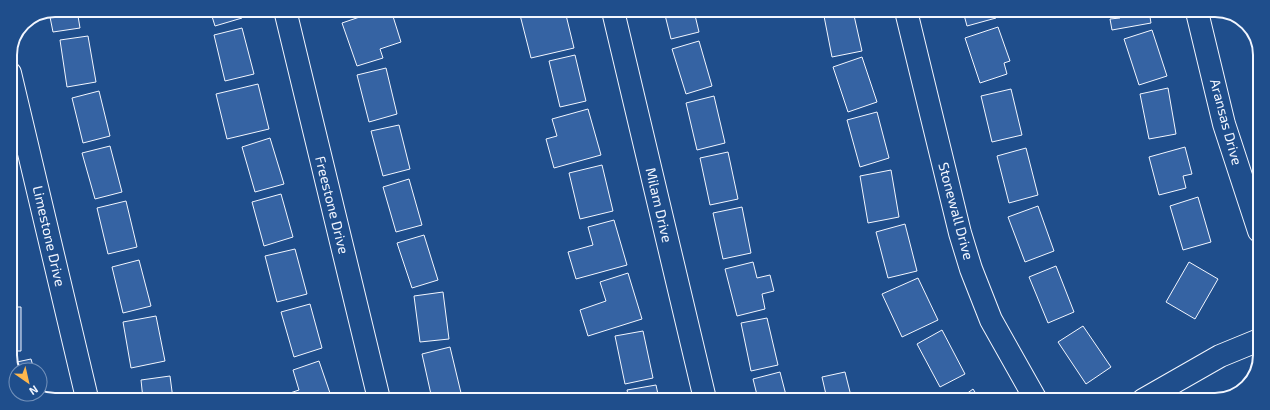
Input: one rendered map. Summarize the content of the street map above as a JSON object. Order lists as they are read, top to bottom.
{
  "streets": {
    "street": [
      "Aransas Drive",
      "Freestone Drive",
      "Milam Drive",
      "Stonewall Drive",
      "Limestone Drive"
    ]
  },
  "north": "bottom right"
}
